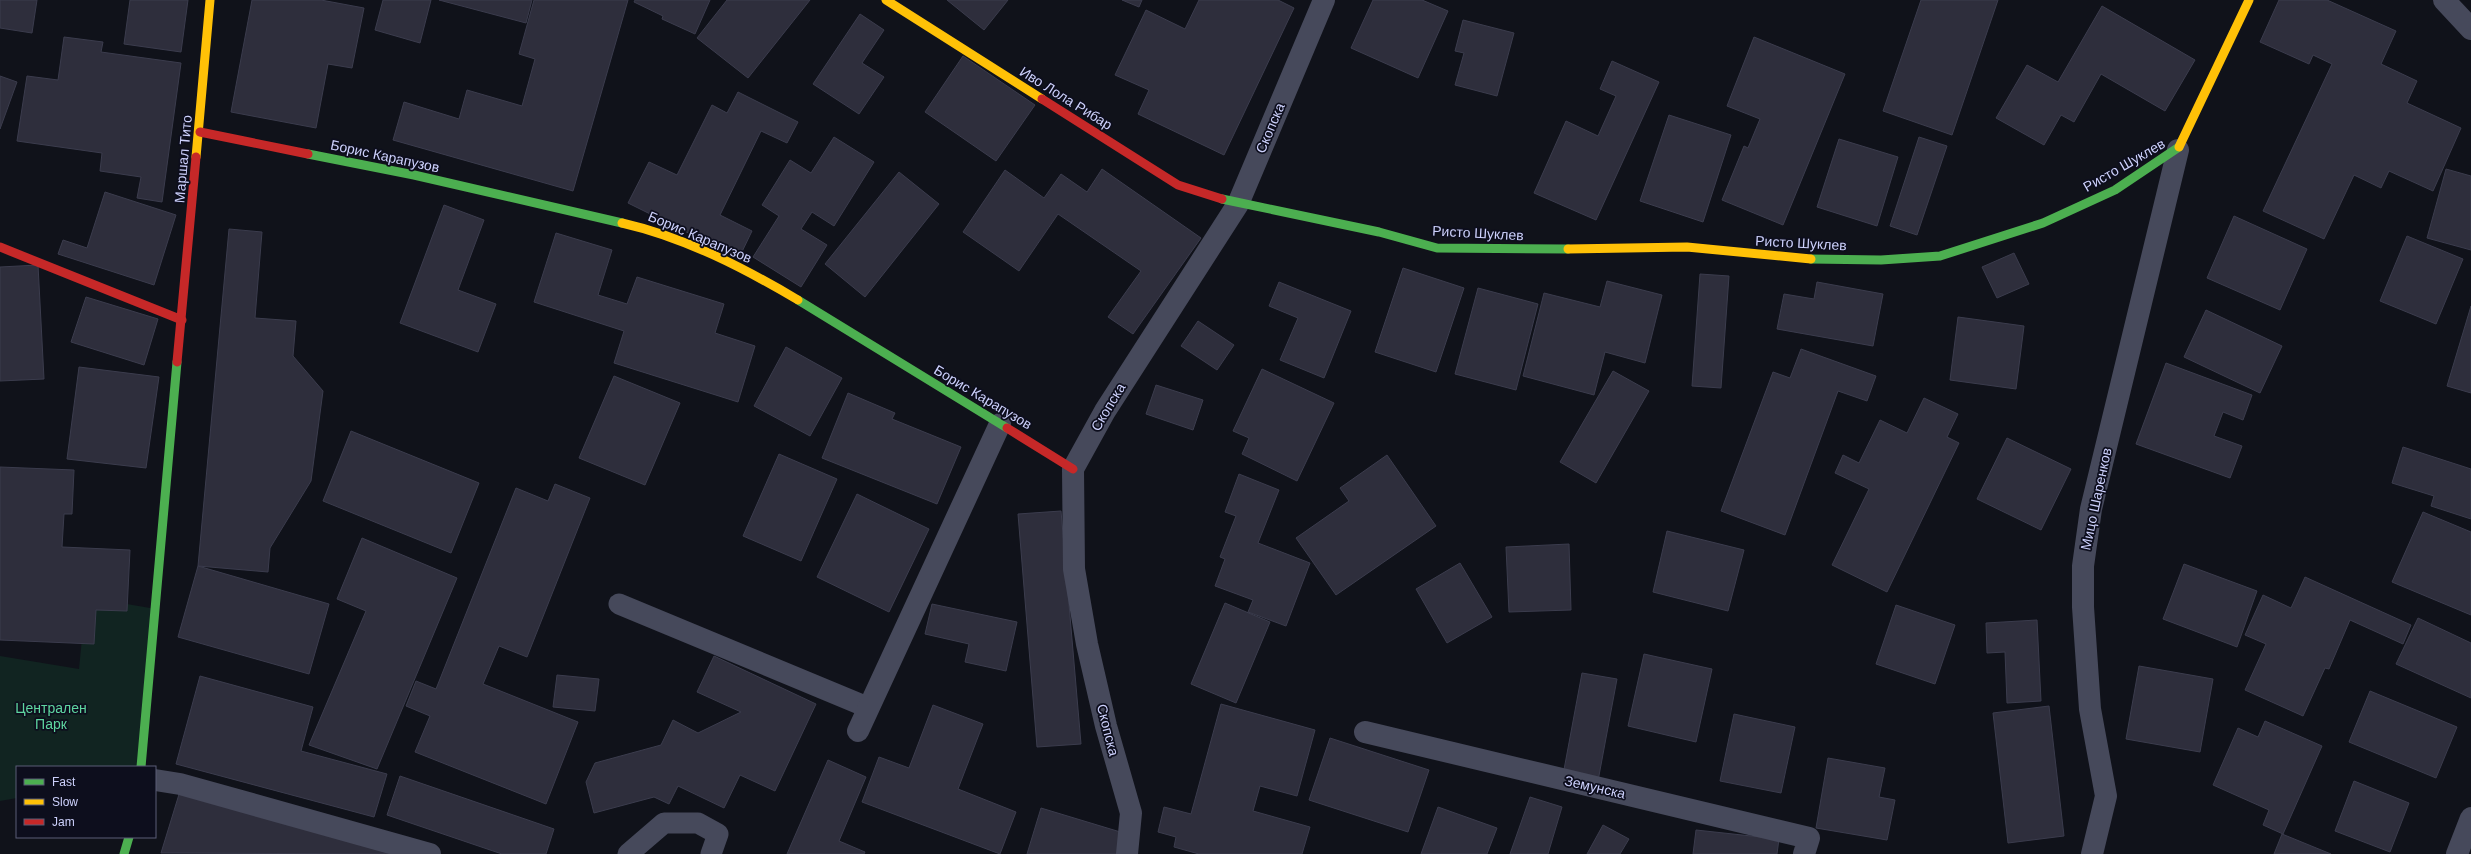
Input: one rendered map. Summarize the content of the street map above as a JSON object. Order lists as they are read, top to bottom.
{
  "streets": {
    "street": [
      "Иво Лола Рибар",
      "Скопска",
      "Борис Карапузов",
      "Маршал Тито",
      "Ристо Шуклев",
      "Мицо Шаренков",
      "Земунска"
    ]
  },
  "crossings": [
    ["Иво Лола Рибар", "Скопска"],
    ["Иво Лола Рибар", "Ристо Шуклев"],
    ["Скопска", "Борис Карапузов"],
    ["Скопска", "Ристо Шуклев"],
    ["Борис Карапузов", "Маршал Тито"],
    ["Ристо Шуклев", "Мицо Шаренков"]
  ],
  "parks": ["Централен Парк"],
  "legend": ["Fast", "Slow", "Jam"]
}
